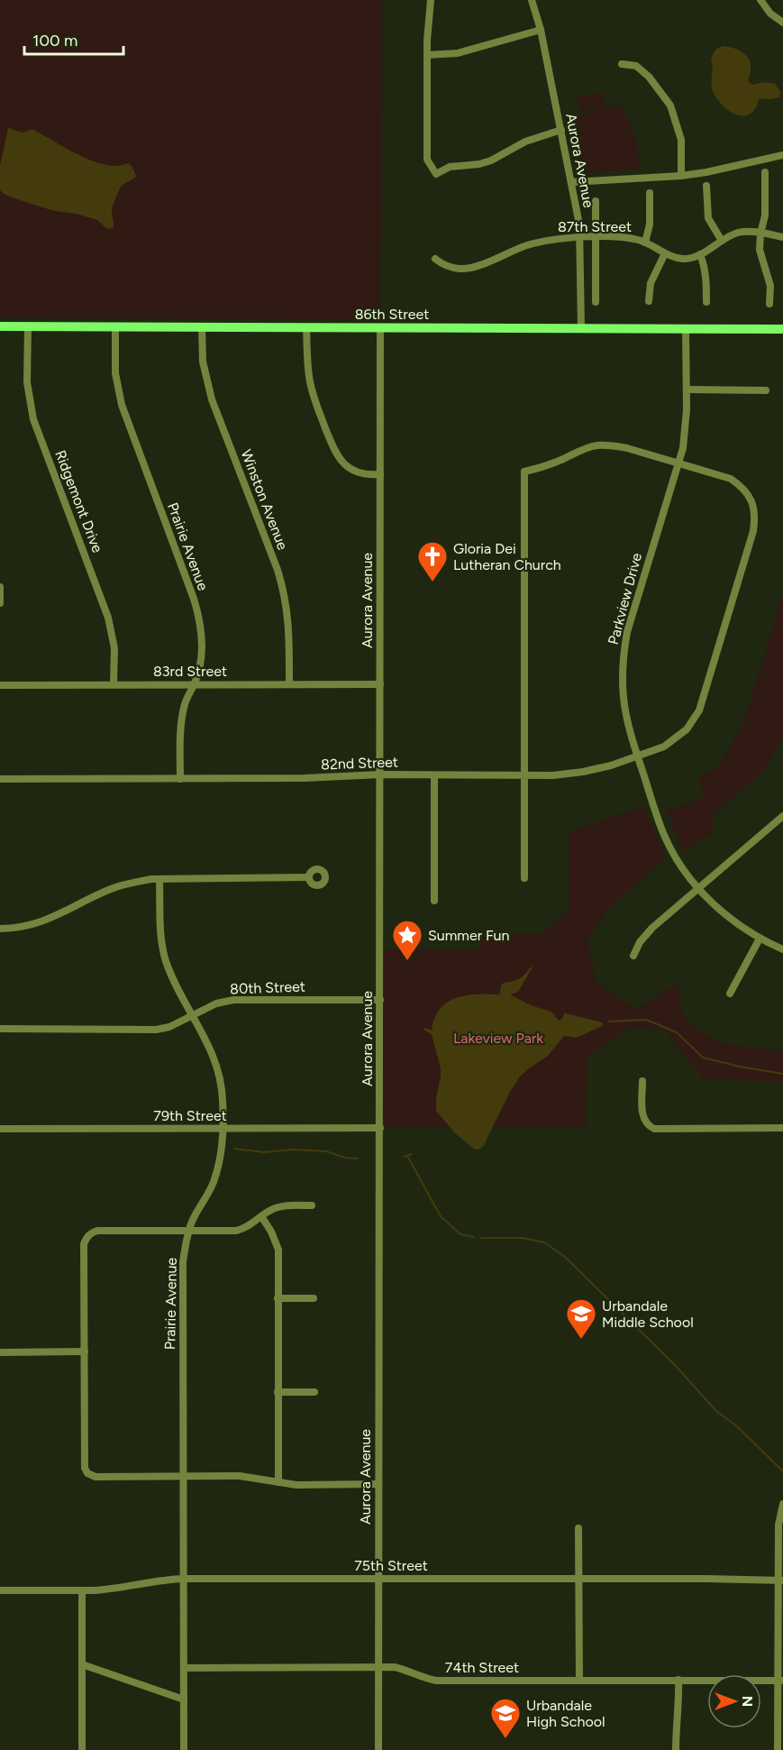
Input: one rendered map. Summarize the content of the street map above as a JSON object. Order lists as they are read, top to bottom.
{
  "streets": {
    "main road": ["86th Street"],
    "street": [
      "Aurora Avenue",
      "87th Street",
      "Winston Avenue",
      "Ridgemont Drive",
      "Prairie Avenue",
      "Parkview Drive",
      "83rd Street",
      "82nd Street",
      "80th Street",
      "79th Street",
      "75th Street",
      "74th Street"
    ]
  },
  "crossings": [
    ["Aurora Avenue", "87th Street"],
    ["Aurora Avenue", "86th Street"],
    ["Aurora Avenue", "83rd Street"],
    ["Aurora Avenue", "82nd Street"],
    ["Aurora Avenue", "80th Street"],
    ["Aurora Avenue", "79th Street"],
    ["Aurora Avenue", "75th Street"],
    ["Aurora Avenue", "74th Street"],
    ["86th Street", "Winston Avenue"],
    ["86th Street", "Ridgemont Drive"],
    ["86th Street", "Prairie Avenue"],
    ["86th Street", "Parkview Drive"],
    ["Winston Avenue", "83rd Street"],
    ["Ridgemont Drive", "83rd Street"],
    ["Prairie Avenue", "83rd Street"],
    ["Prairie Avenue", "82nd Street"],
    ["Prairie Avenue", "80th Street"],
    ["Prairie Avenue", "79th Street"],
    ["Prairie Avenue", "75th Street"],
    ["Prairie Avenue", "74th Street"],
    ["Parkview Drive", "82nd Street"]
  ],
  "parks": ["Lakeview Park"],
  "places": {
    "church": ["Gloria Dei Lutheran Church"],
    "place": ["Summer Fun"],
    "school or university": ["Urbandale Middle School", "Urbandale High School"]
  },
  "scale_bar": "100 m",
  "north": "right"
}
